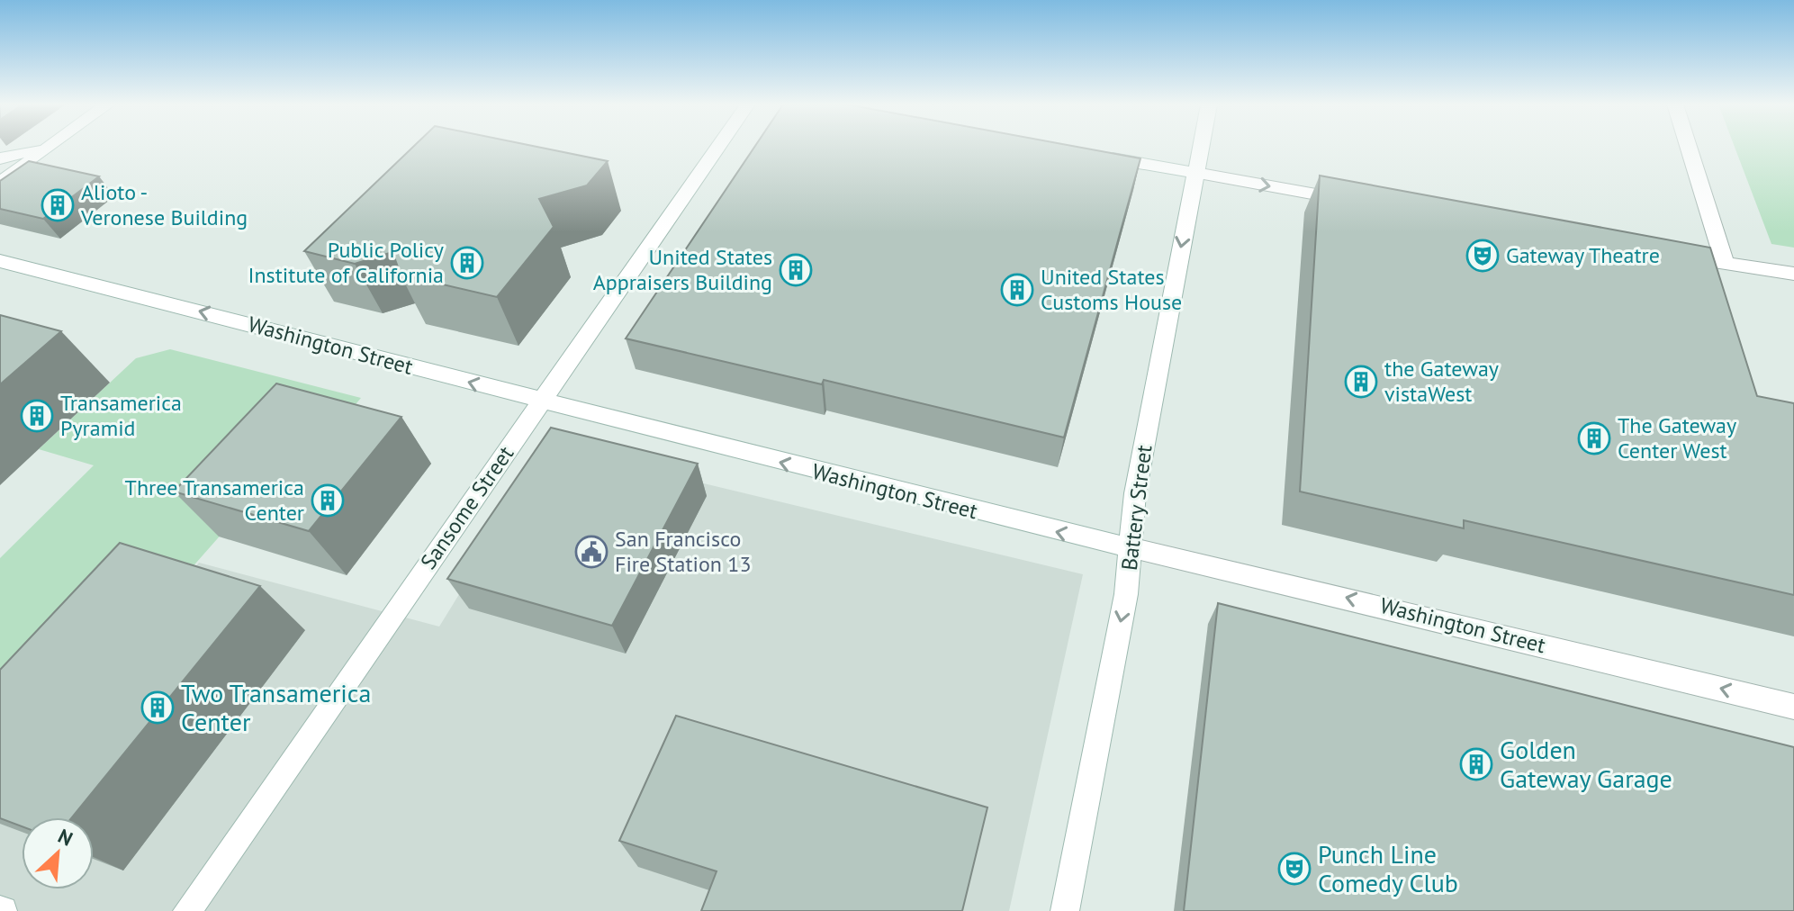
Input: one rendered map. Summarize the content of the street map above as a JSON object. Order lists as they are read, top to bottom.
{
  "streets": {
    "street": ["Washington Street", "Sansome Street", "Battery Street"]
  },
  "crossings": [
    ["Washington Street", "Sansome Street"],
    ["Washington Street", "Battery Street"]
  ],
  "one_way": ["Washington Street", "Battery Street"],
  "places": {
    "building": [
      "Alioto - Veronese Building",
      "Public Policy Institute of California",
      "United States Appraisers Building",
      "United States Customs House",
      "the Gateway vistaWest",
      "Transamerica Pyramid",
      "The Gateway Center West",
      "Three Transamerica Center",
      "Two Transamerica Center",
      "Golden Gateway Garage"
    ],
    "theatre": ["Gateway Theatre", "Punch Line Comedy Club"],
    "public building": ["San Francisco Fire Station 13"]
  },
  "north": "top right"
}
